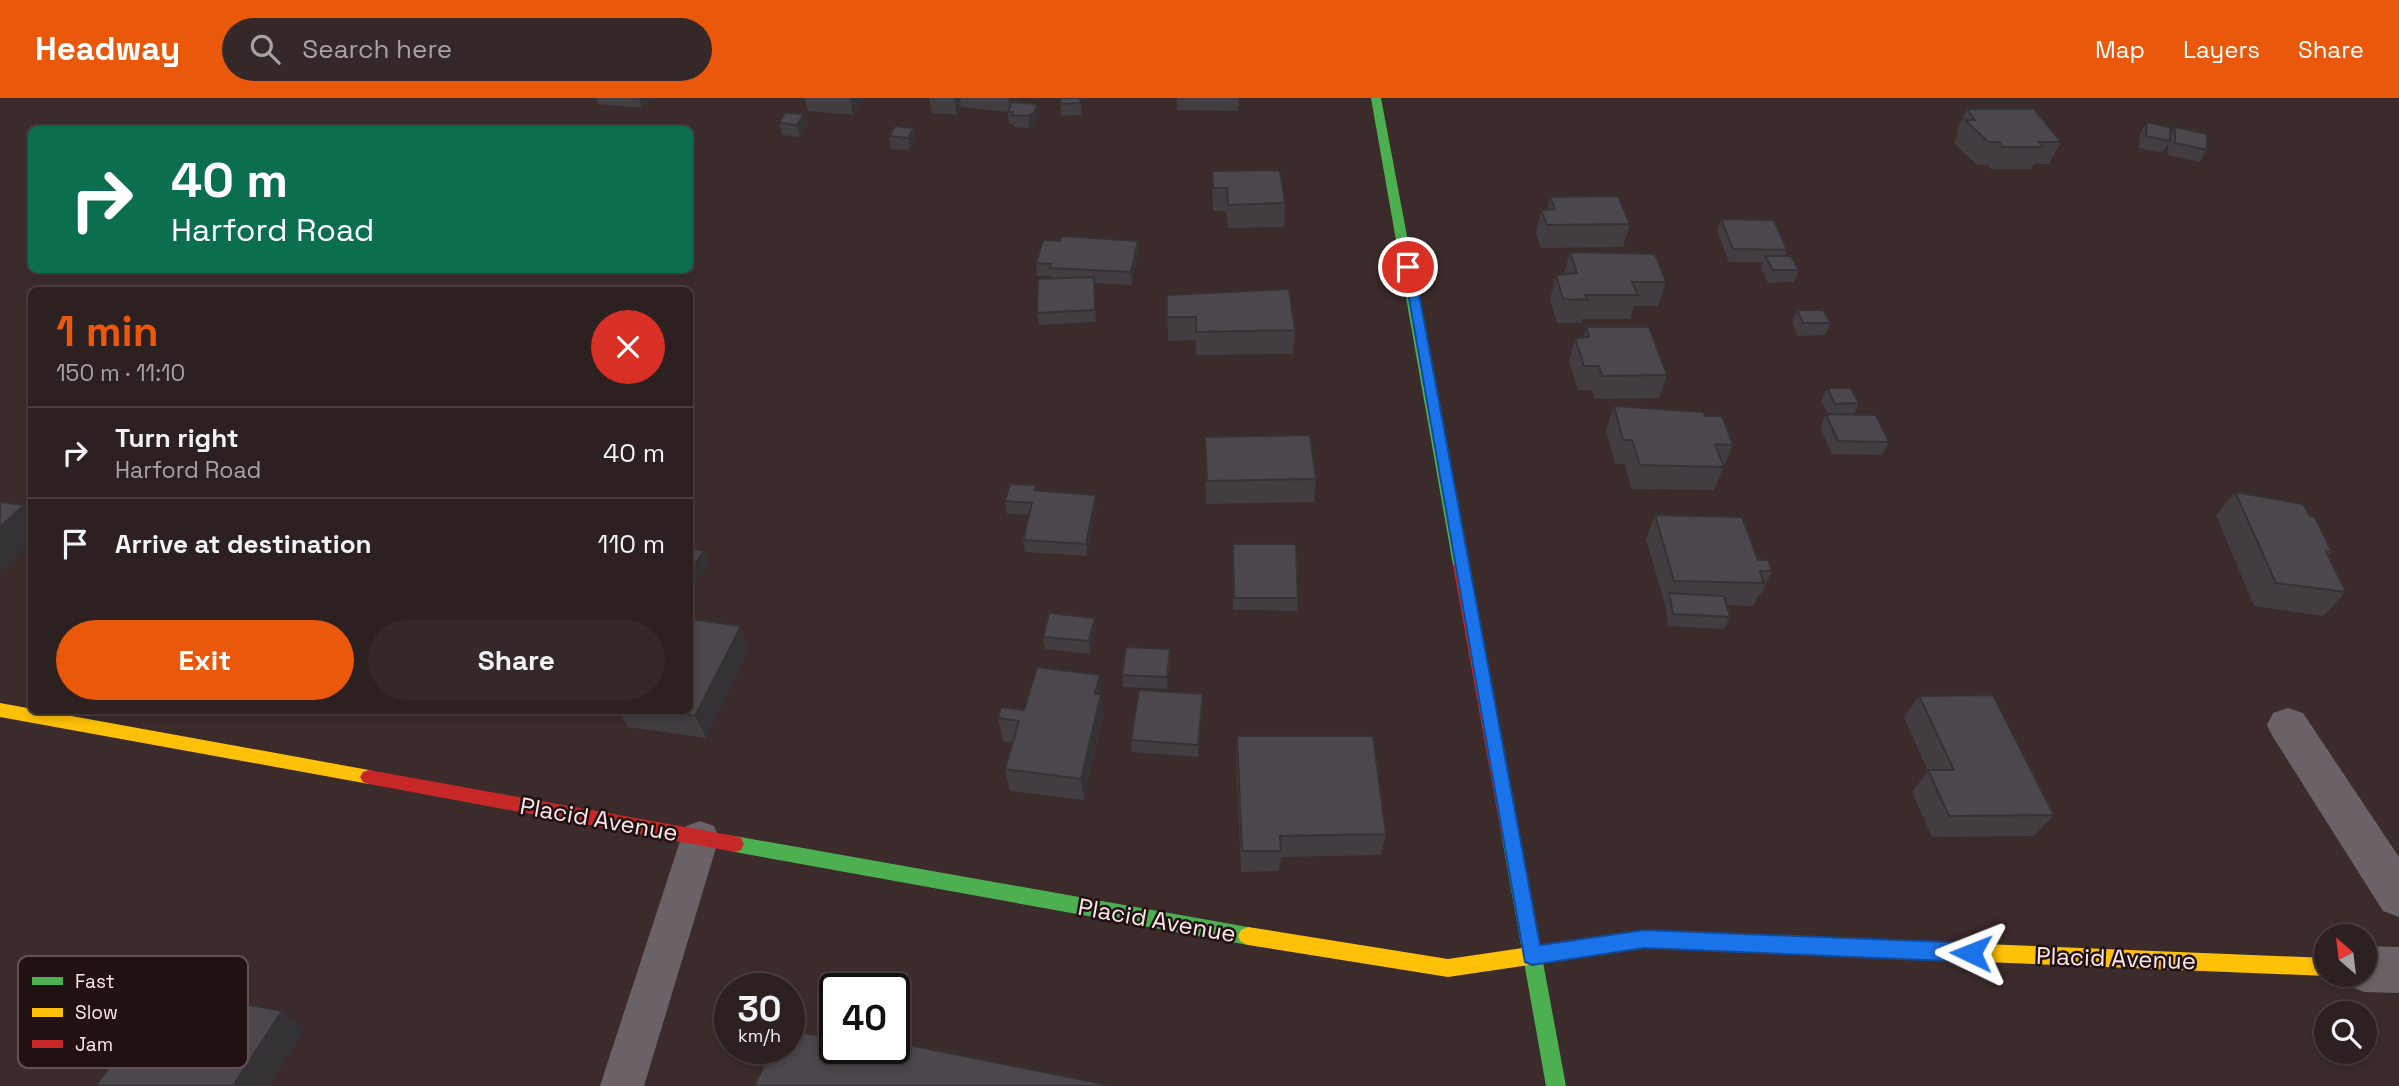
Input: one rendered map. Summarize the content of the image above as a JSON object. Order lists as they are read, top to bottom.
{
  "streets": {
    "street": ["Placid Avenue"]
  },
  "legend": ["Fast", "Slow", "Jam"],
  "north": "top left",
  "page": {
    "header": "Headway",
    "search": "Search here",
    "nav": ["Map", "Layers", "Share"],
    "turn": ["40 m", "Harford Road"],
    "heading": ["1 min", "150 m · 11:10"],
    "list": [
      {
        "name": "Turn right",
        "note": "Harford Road",
        "value": "40 m"
      },
      {
        "name": "Arrive at destination",
        "value": "110 m"
      }
    ],
    "buttons": ["Exit", "Share"],
    "speed": "30 km/h",
    "limit": "40"
  }
}
